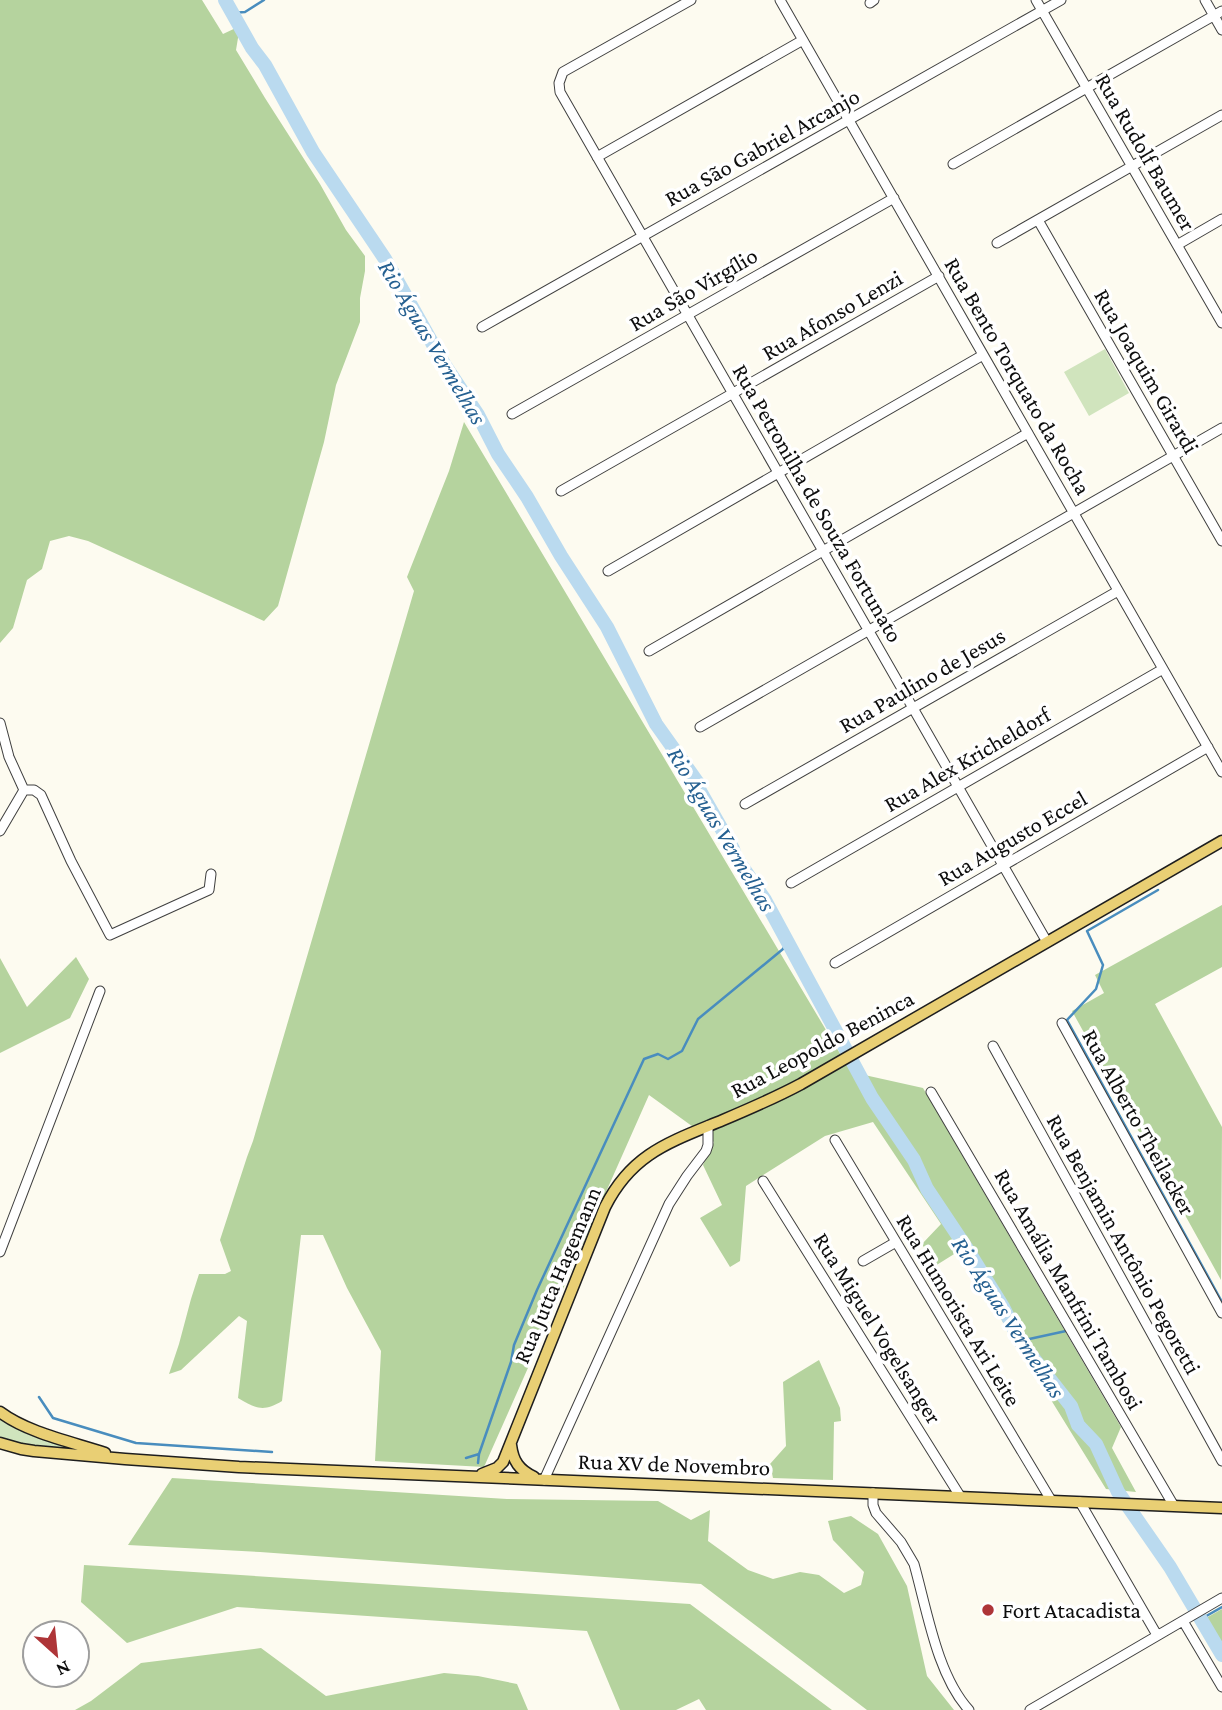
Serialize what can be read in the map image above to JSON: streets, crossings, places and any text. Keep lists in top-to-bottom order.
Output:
{
  "streets": {
    "main road": ["Rua Leopoldo Beninca", "Rua Jutta Hagemann", "Rua XV de Novembro"],
    "street": [
      "Rua São Gabriel Arcanjo",
      "Rua Rudolf Baumer",
      "Rua São Virgílio",
      "Rua Afonso Lenzi",
      "Rua Joaquim Girardi",
      "Rua Bento Torquato da Rocha",
      "Rua Petronilha de Souza Fortunato",
      "Rua Paulino de Jesus",
      "Rua Alex Kricheldorf",
      "Rua Augusto Eccel",
      "Rua Alberto Theilacker",
      "Rua Benjamin Antônio Pegoretti",
      "Rua Amália Manfrini Tambosi",
      "Rua Humorista Ari Leite",
      "Rua Miguel Vogelsanger"
    ]
  },
  "crossings": [
    ["Rua São Gabriel Arcanjo", "Rua Rudolf Baumer"],
    ["Rua São Gabriel Arcanjo", "Rua Bento Torquato da Rocha"],
    ["Rua São Gabriel Arcanjo", "Rua Petronilha de Souza Fortunato"],
    ["Rua São Virgílio", "Rua Bento Torquato da Rocha"],
    ["Rua São Virgílio", "Rua Petronilha de Souza Fortunato"],
    ["Rua Afonso Lenzi", "Rua Bento Torquato da Rocha"],
    ["Rua Afonso Lenzi", "Rua Petronilha de Souza Fortunato"],
    ["Rua Bento Torquato da Rocha", "Rua Paulino de Jesus"],
    ["Rua Bento Torquato da Rocha", "Rua Alex Kricheldorf"],
    ["Rua Bento Torquato da Rocha", "Rua Augusto Eccel"],
    ["Rua Petronilha de Souza Fortunato", "Rua Paulino de Jesus"],
    ["Rua Petronilha de Souza Fortunato", "Rua Alex Kricheldorf"],
    ["Rua Petronilha de Souza Fortunato", "Rua Augusto Eccel"],
    ["Rua Petronilha de Souza Fortunato", "Rua Leopoldo Beninca"],
    ["Rua Leopoldo Beninca", "Rua Jutta Hagemann"],
    ["Rua Jutta Hagemann", "Rua XV de Novembro"],
    ["Rua Amália Manfrini Tambosi", "Rua XV de Novembro"],
    ["Rua Humorista Ari Leite", "Rua XV de Novembro"],
    ["Rua Miguel Vogelsanger", "Rua XV de Novembro"]
  ],
  "water": ["Rio Águas Vermelhas"],
  "places": ["Fort Atacadista"],
  "north": "bottom right"
}
